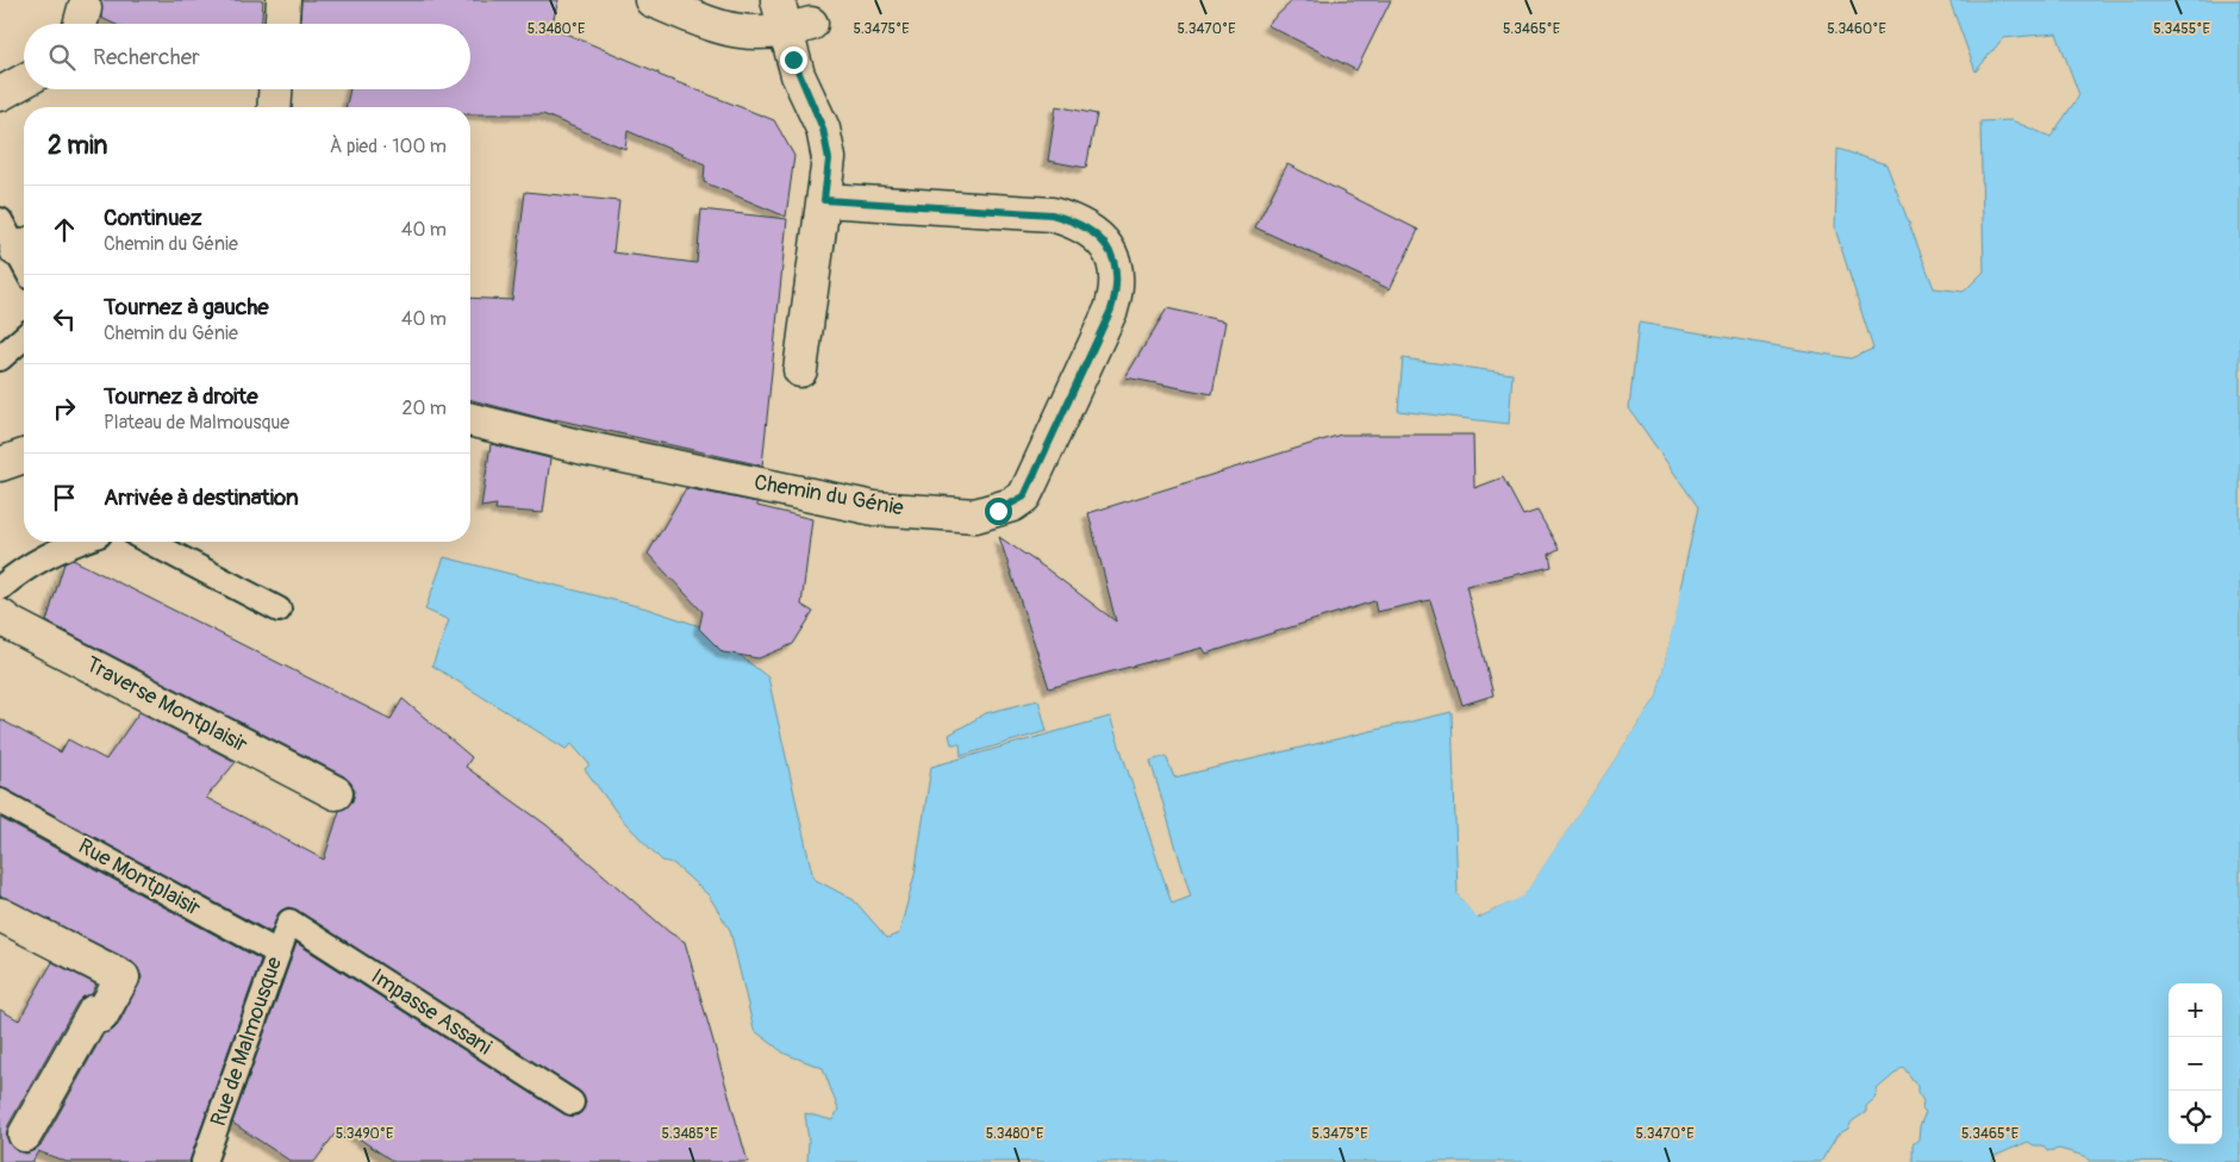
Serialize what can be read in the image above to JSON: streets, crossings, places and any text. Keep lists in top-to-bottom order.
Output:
{
  "streets": {
    "street": ["Chemin du Génie", "Traverse Montplaisir"],
    "lane": ["Rue Montplaisir", "Impasse Assani", "Rue de Malmousque"]
  },
  "crossings": [
    ["Rue Montplaisir", "Rue de Malmousque"],
    ["Impasse Assani", "Rue de Malmousque"]
  ],
  "page": {
    "search": "Rechercher",
    "heading": ["2 min", "À pied · 100 m"],
    "list": [
      ["Continuez", "Chemin du Génie", "40 m"],
      ["Tournez à gauche", "Chemin du Génie", "40 m"],
      ["Tournez à droite", "Plateau de Malmousque", "20 m"],
      "Arrivée à destination"
    ],
    "map_buttons": ["+", "−"]
  },
  "coordinates": [
    "5.3475°E",
    "5.3465°E",
    "5.3480°E",
    "5.3470°E",
    "5.3460°E",
    "5.3455°E",
    "5.3490°E",
    "5.3485°E"
  ]
}
